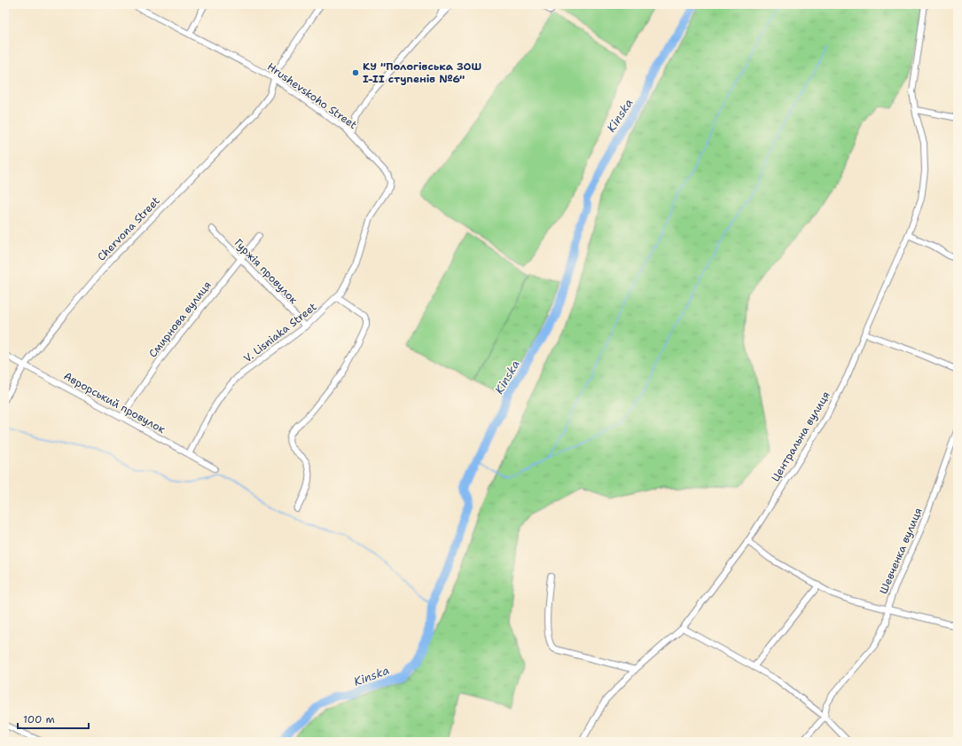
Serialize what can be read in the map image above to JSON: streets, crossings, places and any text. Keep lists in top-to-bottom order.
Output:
{
  "streets": {
    "street": [
      "Hrushevskoho Street",
      "Chervona Street",
      "Гуржія провулок",
      "Смирнова вулиця",
      "V. Lisniaka Street",
      "Аврорський провулок",
      "Центральна вулиця",
      "Шевченка вулиця"
    ]
  },
  "crossings": [
    ["Hrushevskoho Street", "Chervona Street"],
    ["Hrushevskoho Street", "V. Lisniaka Street"],
    ["Chervona Street", "Аврорський провулок"],
    ["Гуржія провулок", "Смирнова вулиця"],
    ["Гуржія провулок", "V. Lisniaka Street"],
    ["Смирнова вулиця", "Аврорський провулок"],
    ["V. Lisniaka Street", "Аврорський провулок"]
  ],
  "water": ["Kinska"],
  "places": ["КУ \"Пологівська ЗОШ І-ІІ ступенів №6\""],
  "scale_bar": "100 m"
}
